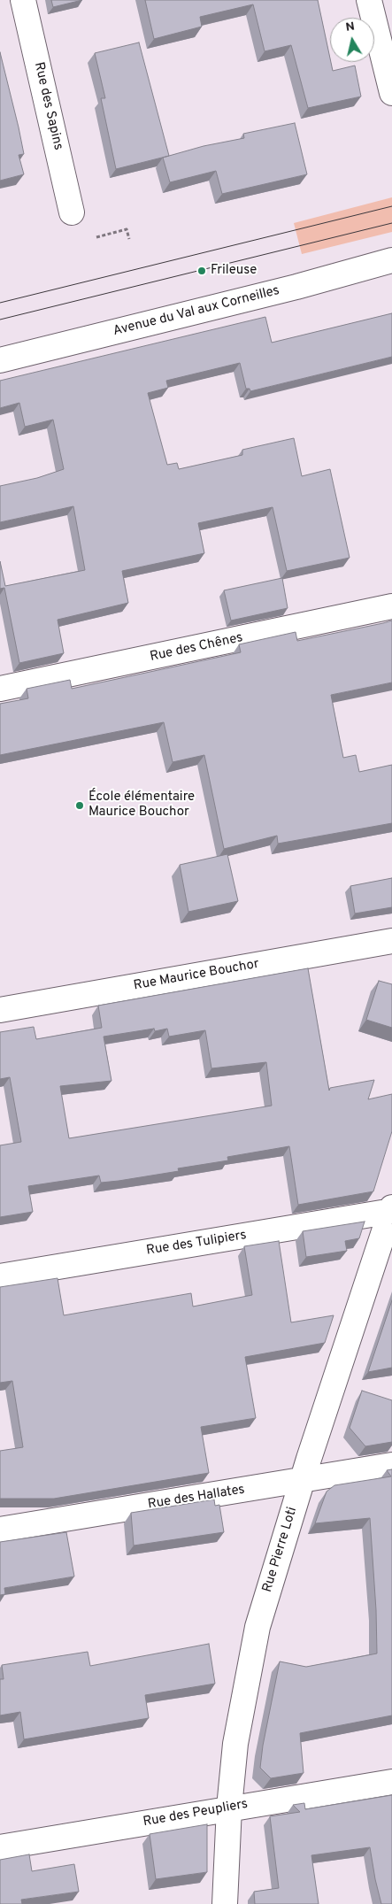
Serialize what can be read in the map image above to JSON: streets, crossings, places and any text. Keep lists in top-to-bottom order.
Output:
{
  "streets": {
    "street": [
      "Rue des Sapins",
      "Avenue du Val aux Corneilles",
      "Rue des Chênes",
      "Rue Maurice Bouchor",
      "Rue des Tulipiers",
      "Rue des Hallates",
      "Rue Pierre Loti",
      "Rue des Peupliers"
    ]
  },
  "crossings": [
    ["Rue des Tulipiers", "Rue Pierre Loti"],
    ["Rue des Hallates", "Rue Pierre Loti"],
    ["Rue Pierre Loti", "Rue des Peupliers"]
  ],
  "places": ["Frileuse", "École élémentaire Maurice Bouchor"],
  "north": "top"
}
